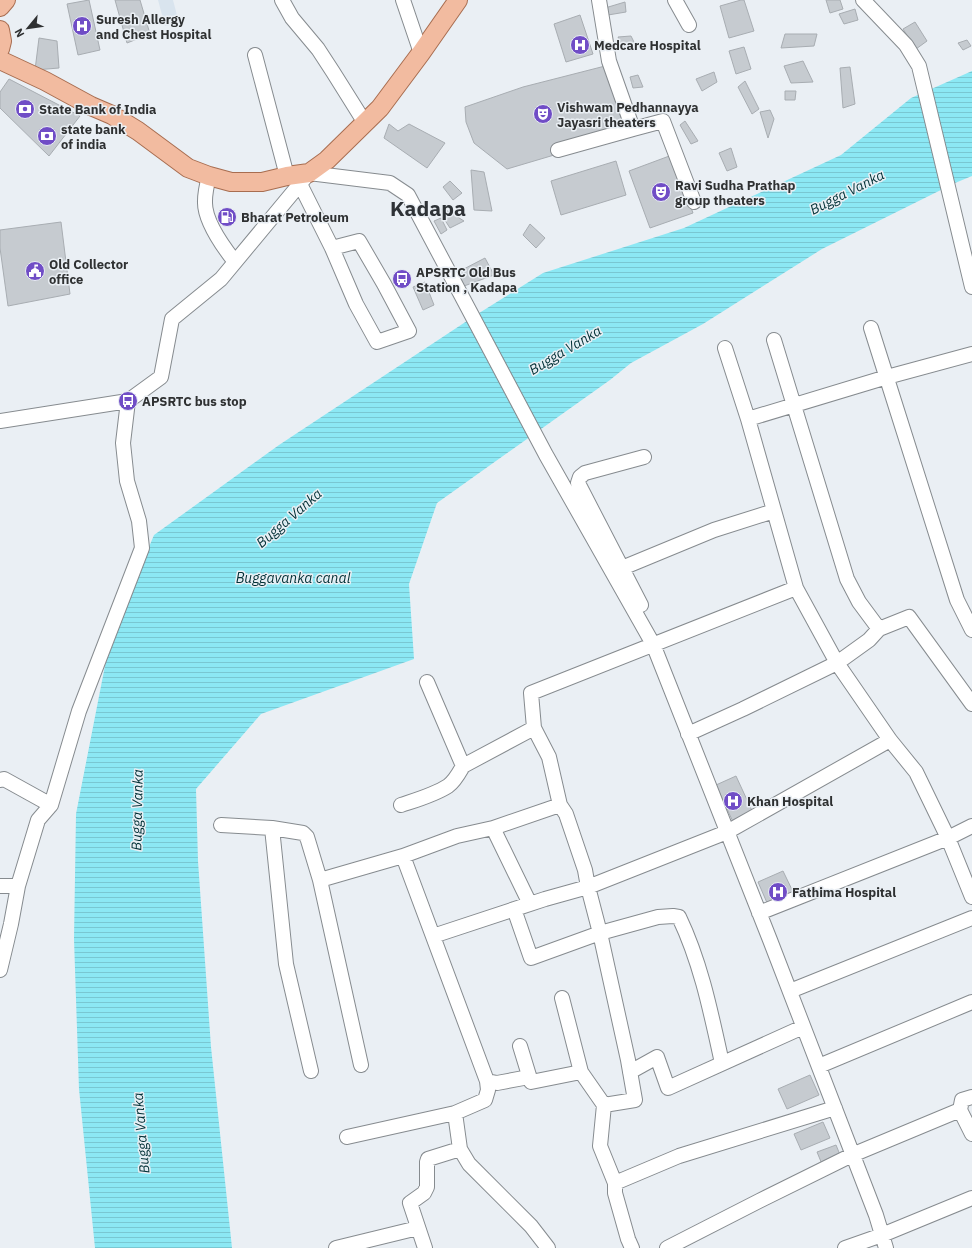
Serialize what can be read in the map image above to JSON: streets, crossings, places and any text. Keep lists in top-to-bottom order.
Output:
{
  "districts": ["Kadapa"],
  "water": ["Bugga Vanka", "Buggavanka canal"],
  "places": {
    "hospital": [
      "Suresh Allergy and Chest Hospital",
      "Medcare Hospital",
      "Khan Hospital",
      "Fathima Hospital"
    ],
    "bank": ["State Bank of India", "state bank of india"],
    "theatre": ["Vishwam Pedhannayya Jayasri theaters", "Ravi Sudha Prathap group theaters"],
    "fuel station": ["Bharat Petroleum"],
    "public building": ["Old Collector office"],
    "bus stop": ["APSRTC Old Bus Station , Kadapa", "APSRTC bus stop"]
  },
  "north": "bottom left"
}
